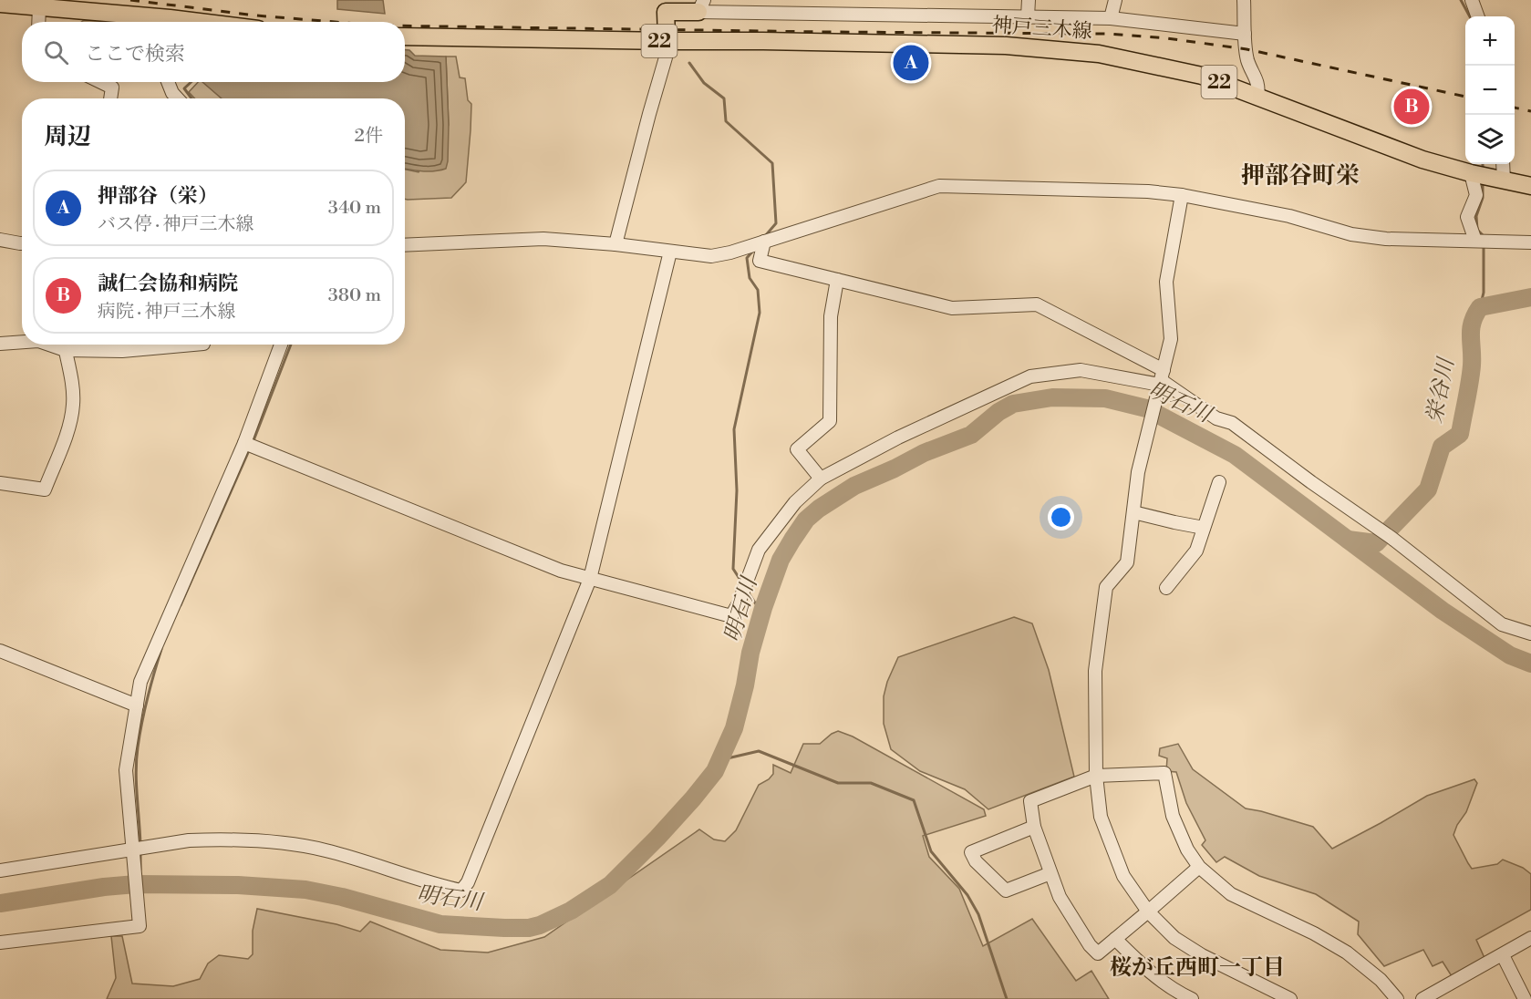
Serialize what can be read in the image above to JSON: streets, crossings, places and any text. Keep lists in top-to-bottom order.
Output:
{
  "streets": {
    "main road": ["神戸三木線", "22"]
  },
  "districts": ["押部谷町栄", "桜が丘西町一丁目"],
  "water": ["栄谷川", "明石川"],
  "page": {
    "map_buttons": ["+", "−"],
    "search": "ここで検索",
    "pins": ["A", "B"],
    "heading": ["周辺", "2件"],
    "list": [
      {
        "mark": "A",
        "name": "押部谷（栄）",
        "note": "バス停 · 神戸三木線",
        "value": "340 m"
      },
      {
        "mark": "B",
        "name": "誠仁会協和病院",
        "note": "病院 · 神戸三木線",
        "value": "380 m"
      }
    ]
  }
}
